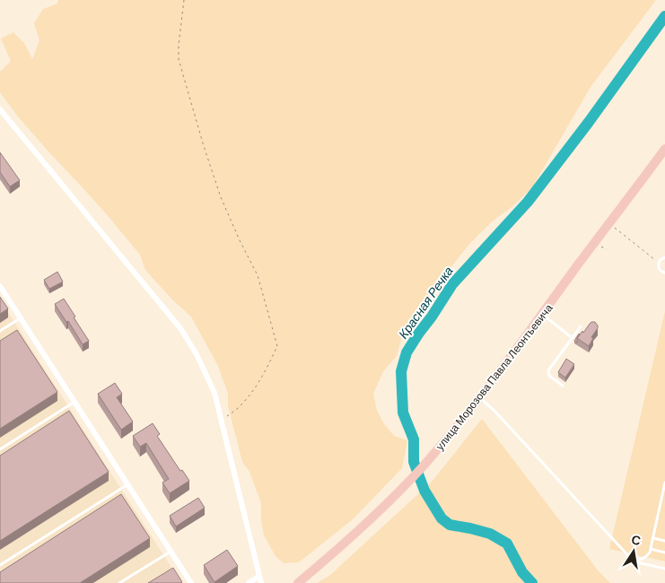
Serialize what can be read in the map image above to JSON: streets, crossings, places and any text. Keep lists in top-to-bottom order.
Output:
{
  "streets": {
    "main road": ["улица Морозова Павла Леонтьевича"]
  },
  "water": ["Красная Речка"],
  "north": "top"
}
